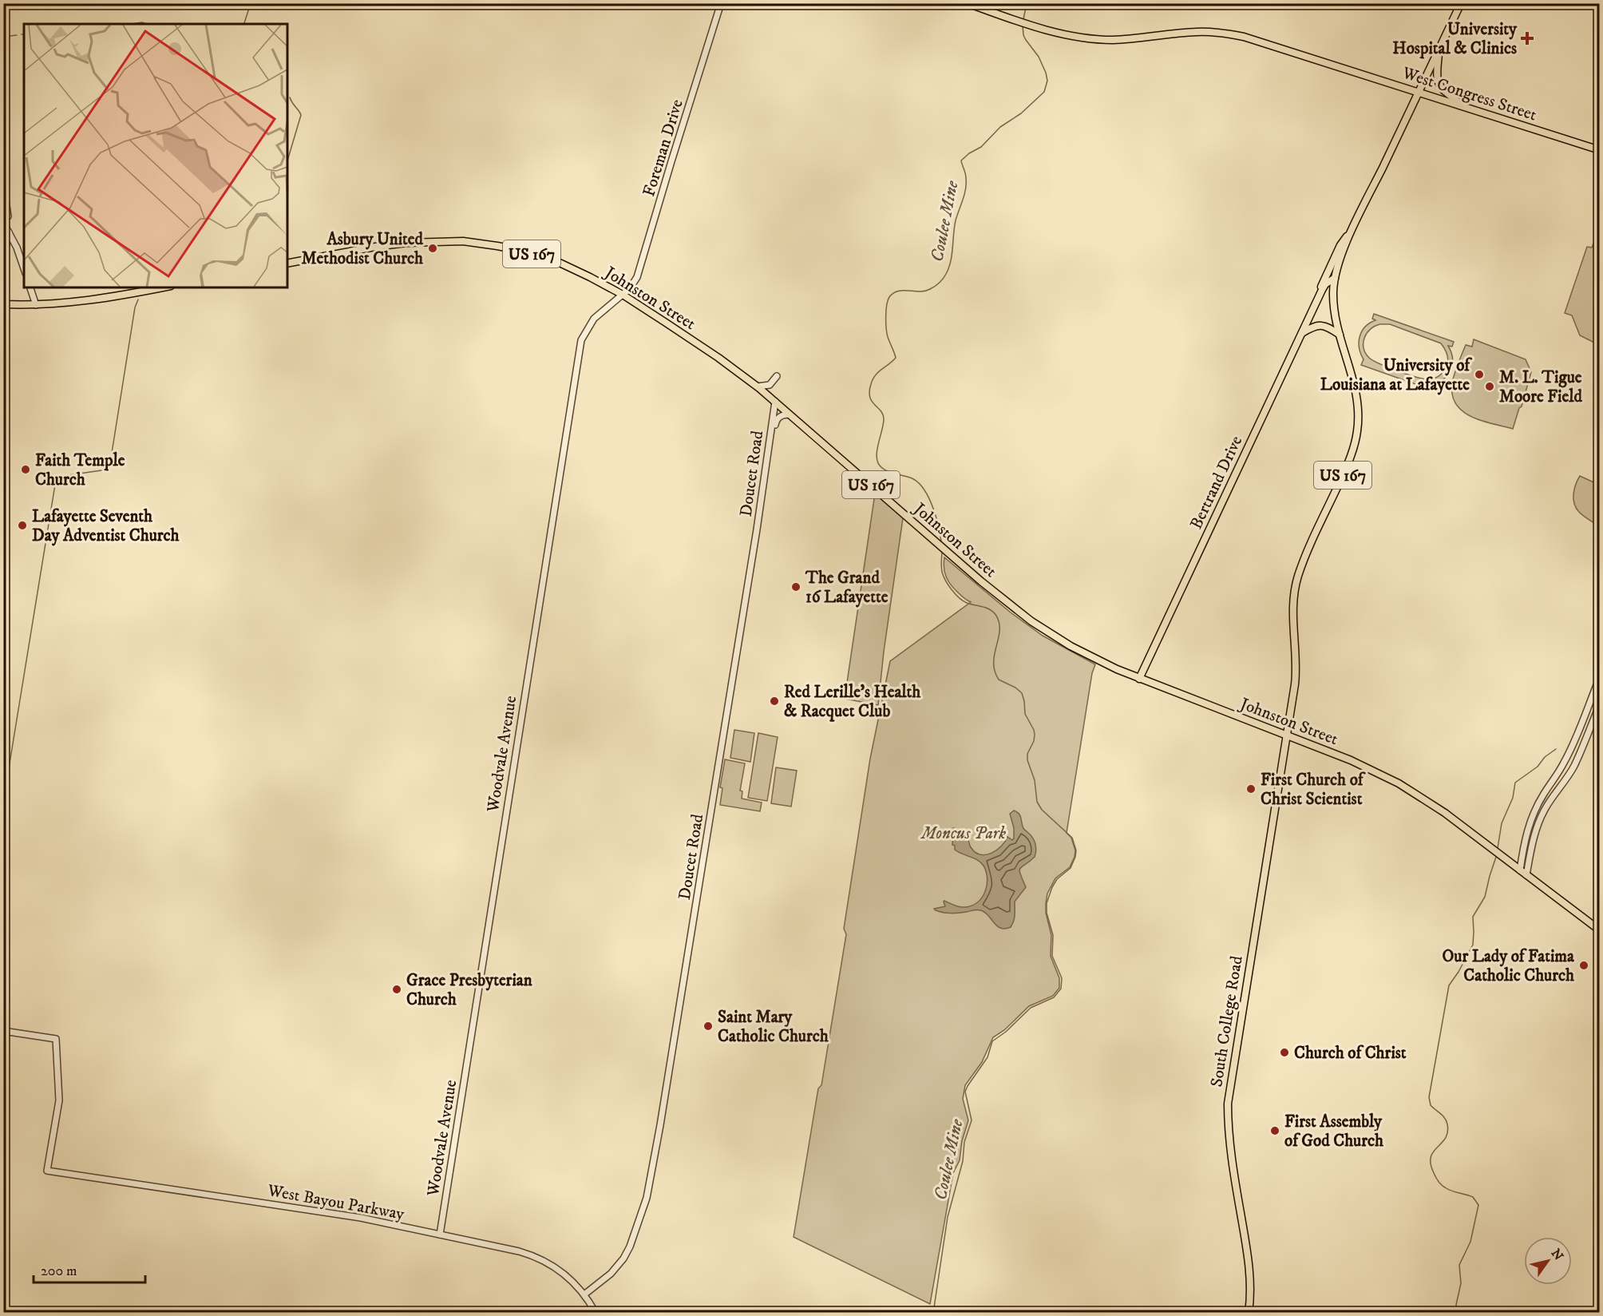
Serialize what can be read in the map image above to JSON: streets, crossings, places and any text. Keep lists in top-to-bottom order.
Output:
{
  "streets": {
    "main road": [
      "West Congress Street",
      "US 167",
      "Johnston Street",
      "Bertrand Drive",
      "South College Road"
    ],
    "street": [
      "Foreman Drive",
      "Doucet Road",
      "Woodvale Avenue",
      "West Bayou Parkway"
    ]
  },
  "crossings": [
    ["West Congress Street", "Bertrand Drive"],
    ["Foreman Drive", "Johnston Street"],
    ["Foreman Drive", "Woodvale Avenue"],
    ["US 167", "Johnston Street"],
    ["US 167", "Bertrand Drive"],
    ["US 167", "South College Road"],
    ["Johnston Street", "Doucet Road"],
    ["Johnston Street", "Bertrand Drive"],
    ["Johnston Street", "Woodvale Avenue"],
    ["Johnston Street", "South College Road"],
    ["Doucet Road", "West Bayou Parkway"],
    ["Woodvale Avenue", "West Bayou Parkway"]
  ],
  "water": ["Coulee Mine"],
  "parks": ["Moncus Park"],
  "places": {
    "health": ["University Hospital & Clinics"],
    "other": [
      "Asbury United Methodist Church",
      "University of Louisiana at Lafayette",
      "M. L. Tigue Moore Field",
      "Faith Temple Church",
      "Lafayette Seventh Day Adventist Church",
      "The Grand 16 Lafayette",
      "Red Lerille's Health & Racquet Club",
      "First Church of Christ Scientist",
      "Our Lady of Fatima Catholic Church",
      "Grace Presbyterian Church",
      "Saint Mary Catholic Church",
      "Church of Christ",
      "First Assembly of God Church"
    ]
  },
  "scale_bar": "200 m",
  "north": "top right"
}
